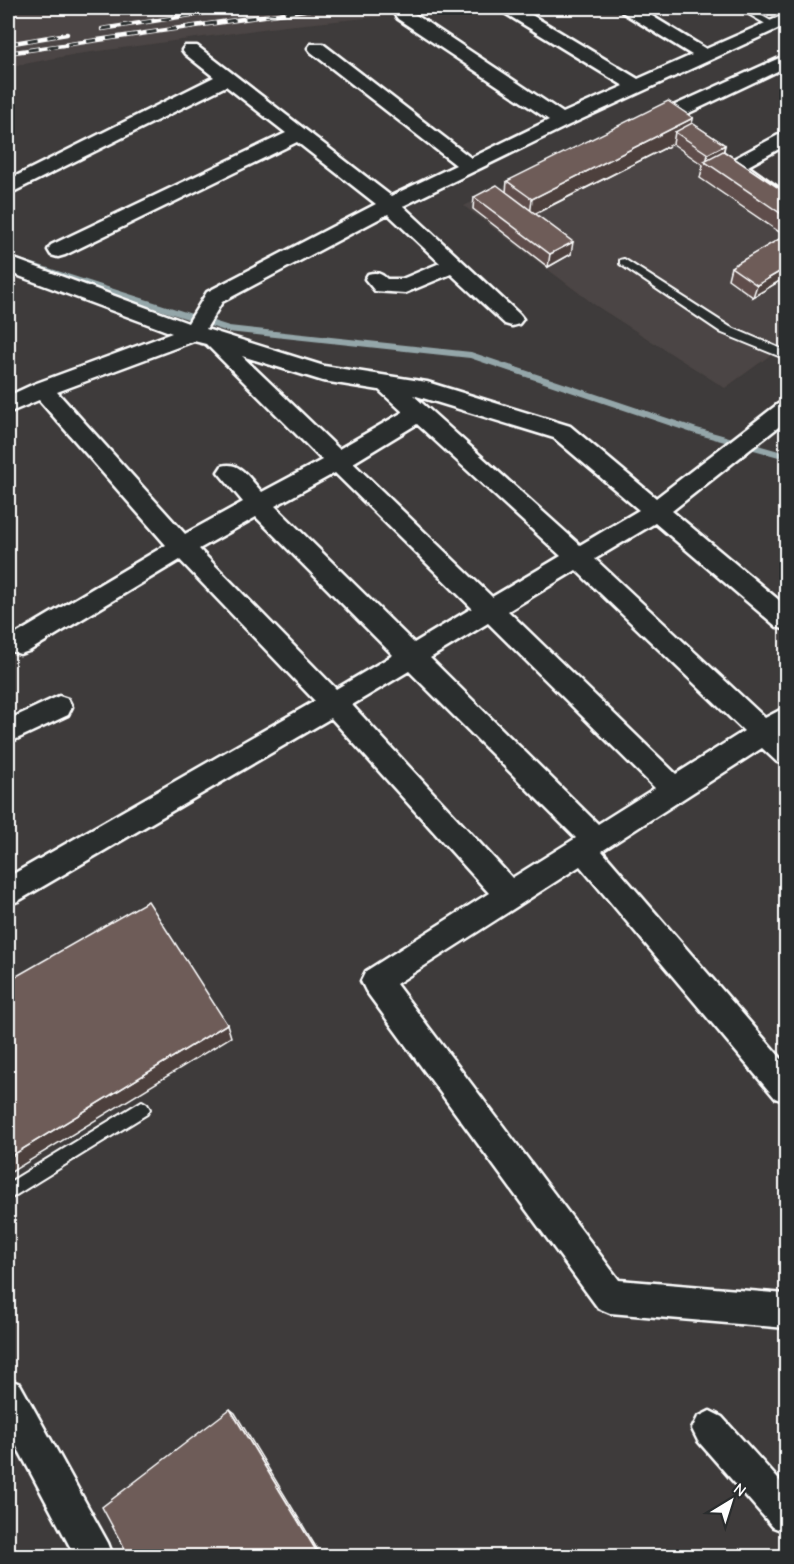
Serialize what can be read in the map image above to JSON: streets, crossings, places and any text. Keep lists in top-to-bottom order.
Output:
{
  "north": "top right"
}
